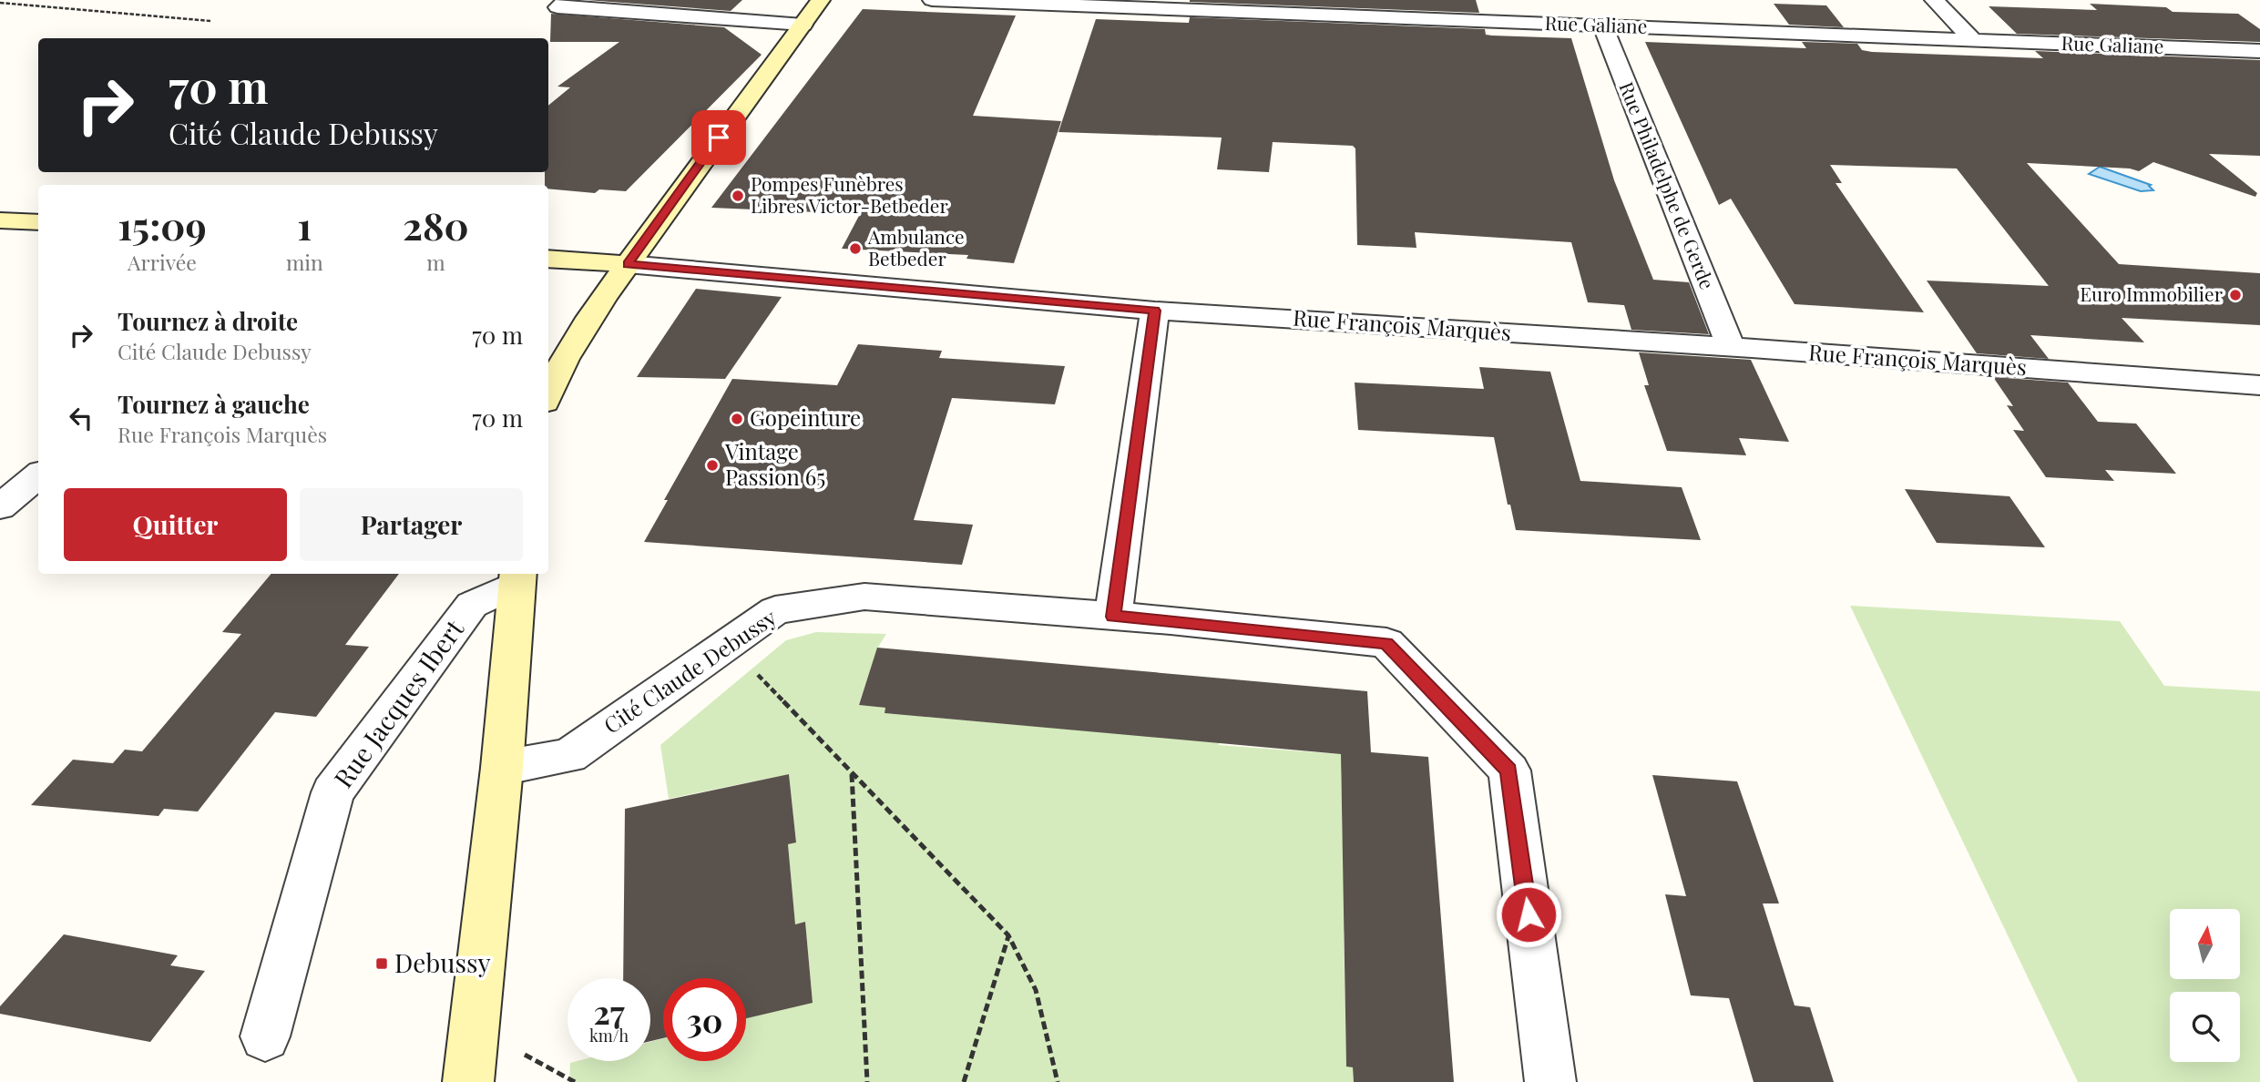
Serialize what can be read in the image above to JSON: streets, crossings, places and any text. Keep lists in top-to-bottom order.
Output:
{
  "streets": {
    "main road": ["Rue François Marquès"],
    "street": [
      "Rue Galiane",
      "Rue Philadelphe de Gerde",
      "Cité Claude Debussy",
      "Rue Jacques Ibert"
    ]
  },
  "crossings": [
    ["Rue Galiane", "Rue Philadelphe de Gerde"],
    ["Rue Philadelphe de Gerde", "Rue François Marquès"]
  ],
  "places": {
    "other": [
      "Pompes Funèbres Libres Victor-Betbeder",
      "Ambulance Betbeder",
      "Euro Immobilier",
      "Gopeinture",
      "Vintage Passion 65"
    ],
    "transit": ["Debussy"]
  },
  "north": "top",
  "page": {
    "turn": ["70 m", "Cité Claude Debussy"],
    "eta": [
      "15:09",
      "Arrivée",
      "1",
      "min",
      "280",
      "m"
    ],
    "list": [
      {
        "name": "Tournez à droite",
        "note": "Cité Claude Debussy",
        "value": "70 m"
      },
      {
        "name": "Tournez à gauche",
        "note": "Rue François Marquès",
        "value": "70 m"
      }
    ],
    "buttons": ["Quitter", "Partager"],
    "speed": "27 km/h",
    "limit": "30"
  }
}
